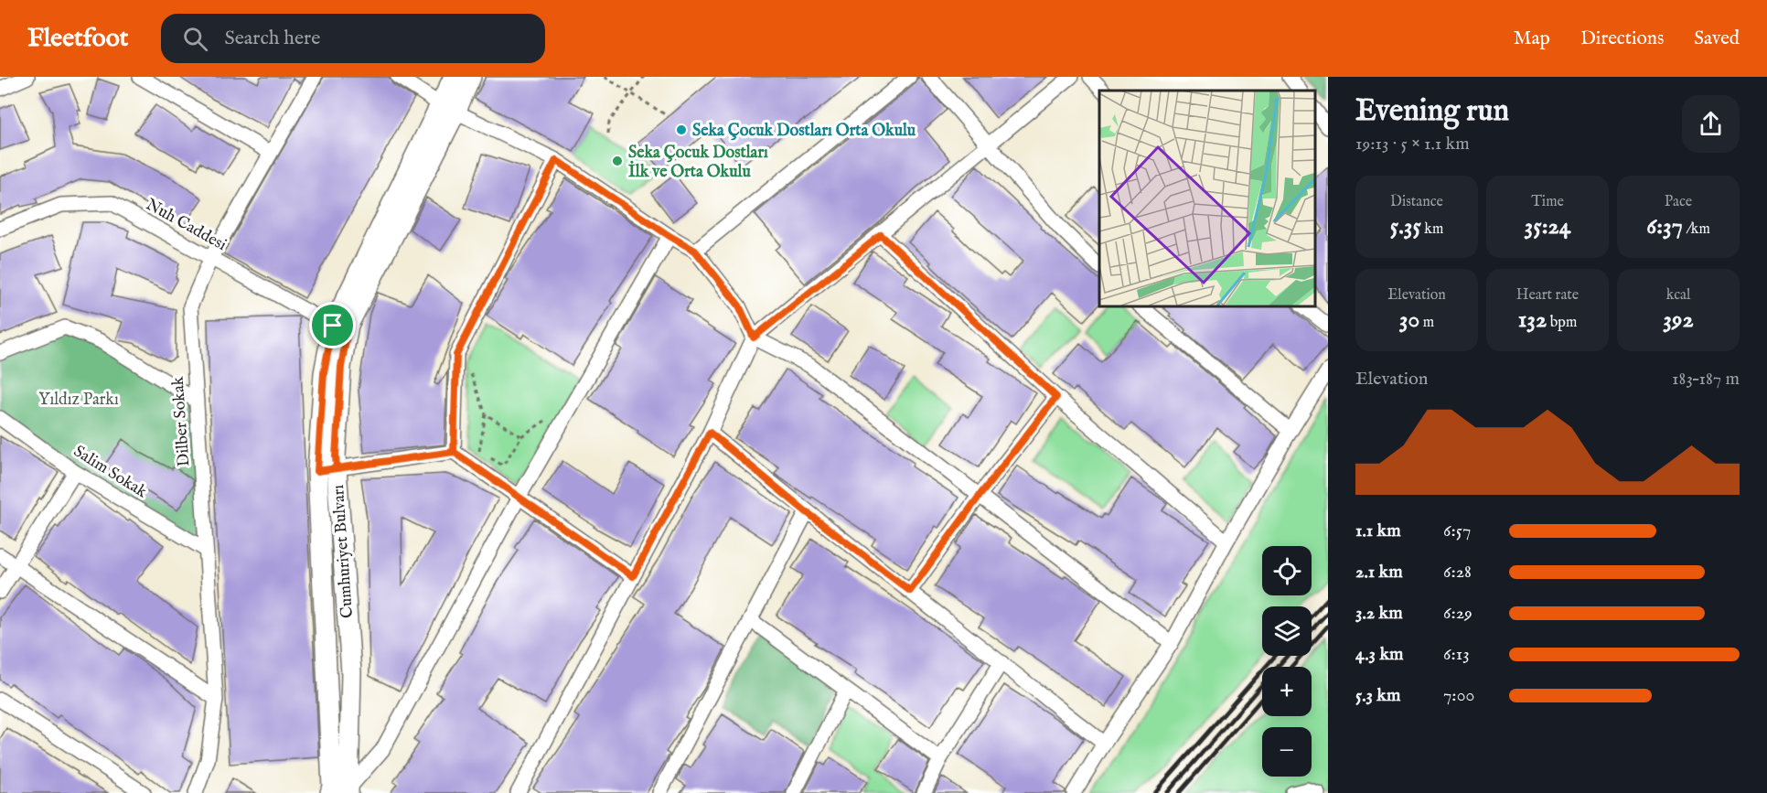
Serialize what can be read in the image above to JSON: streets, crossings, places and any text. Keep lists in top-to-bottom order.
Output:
{
  "streets": {
    "main road": ["Cumhuriyet Bulvarı"],
    "street": ["Nuh Caddesi", "Dilber Sokak", "Salim Sokak"]
  },
  "crossings": [
    ["Nuh Caddesi", "Dilber Sokak"],
    ["Nuh Caddesi", "Cumhuriyet Bulvarı"],
    ["Dilber Sokak", "Salim Sokak"]
  ],
  "parks": ["Yıldız Parkı"],
  "places": ["Seka Çocuk Dostları Orta Okulu", "Seka Çocuk Dostları İlk ve Orta Okulu"],
  "page": {
    "header": "Fleetfoot",
    "search": "Search here",
    "nav": ["Map", "Directions", "Saved"],
    "heading": ["Evening run", "19:13 · 5 × 1.1 km"],
    "stats": [
      ["Distance", "5.35 km"],
      ["Time", "35:24"],
      ["Pace", "6:37 /km"],
      ["Elevation", "30 m"],
      ["Heart rate", "132 bpm"],
      ["kcal", "392"]
    ],
    "chart": ["Elevation", "183–187 m"],
    "list": [
      {
        "name": "1.1 km",
        "note": "6:57"
      },
      {
        "name": "2.1 km",
        "note": "6:28"
      },
      {
        "name": "3.2 km",
        "note": "6:29"
      },
      {
        "name": "4.3 km",
        "note": "6:13"
      },
      {
        "name": "5.3 km",
        "note": "7:00"
      }
    ],
    "map_buttons": ["+", "−"]
  }
}
